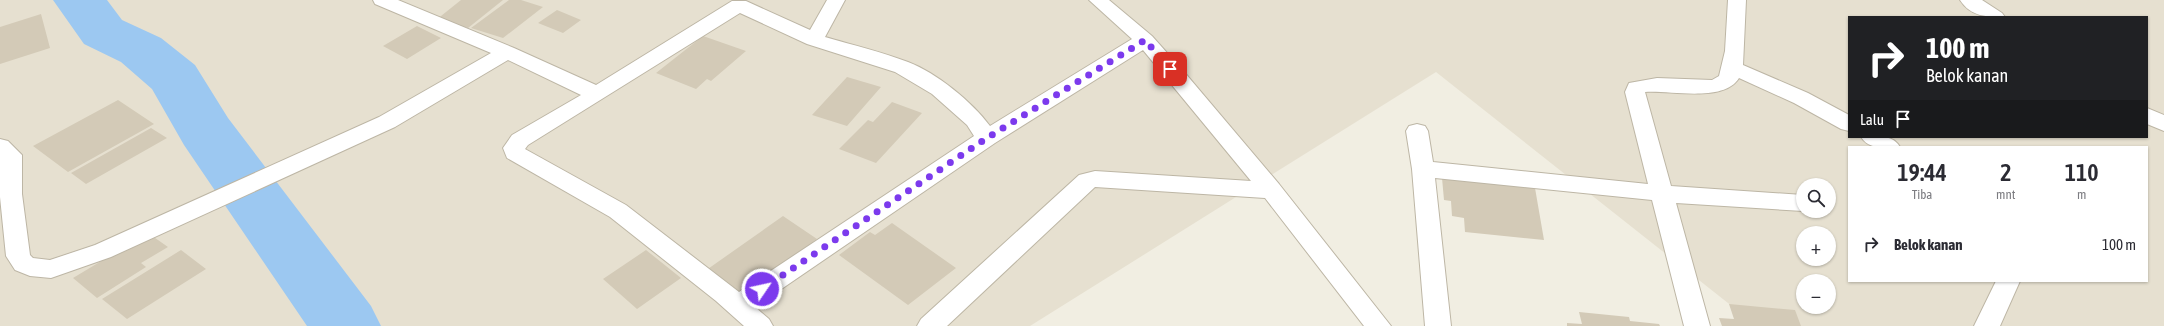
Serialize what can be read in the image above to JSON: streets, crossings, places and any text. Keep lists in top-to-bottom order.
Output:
{
  "page": {
    "turn": ["100 m", "Belok kanan"],
    "then": "Lalu",
    "eta": [
      "19:44",
      "Tiba",
      "2",
      "mnt",
      "110",
      "m"
    ],
    "map_buttons": ["+", "−"],
    "list": [
      {
        "name": "Belok kanan",
        "value": "100 m"
      }
    ]
  }
}
